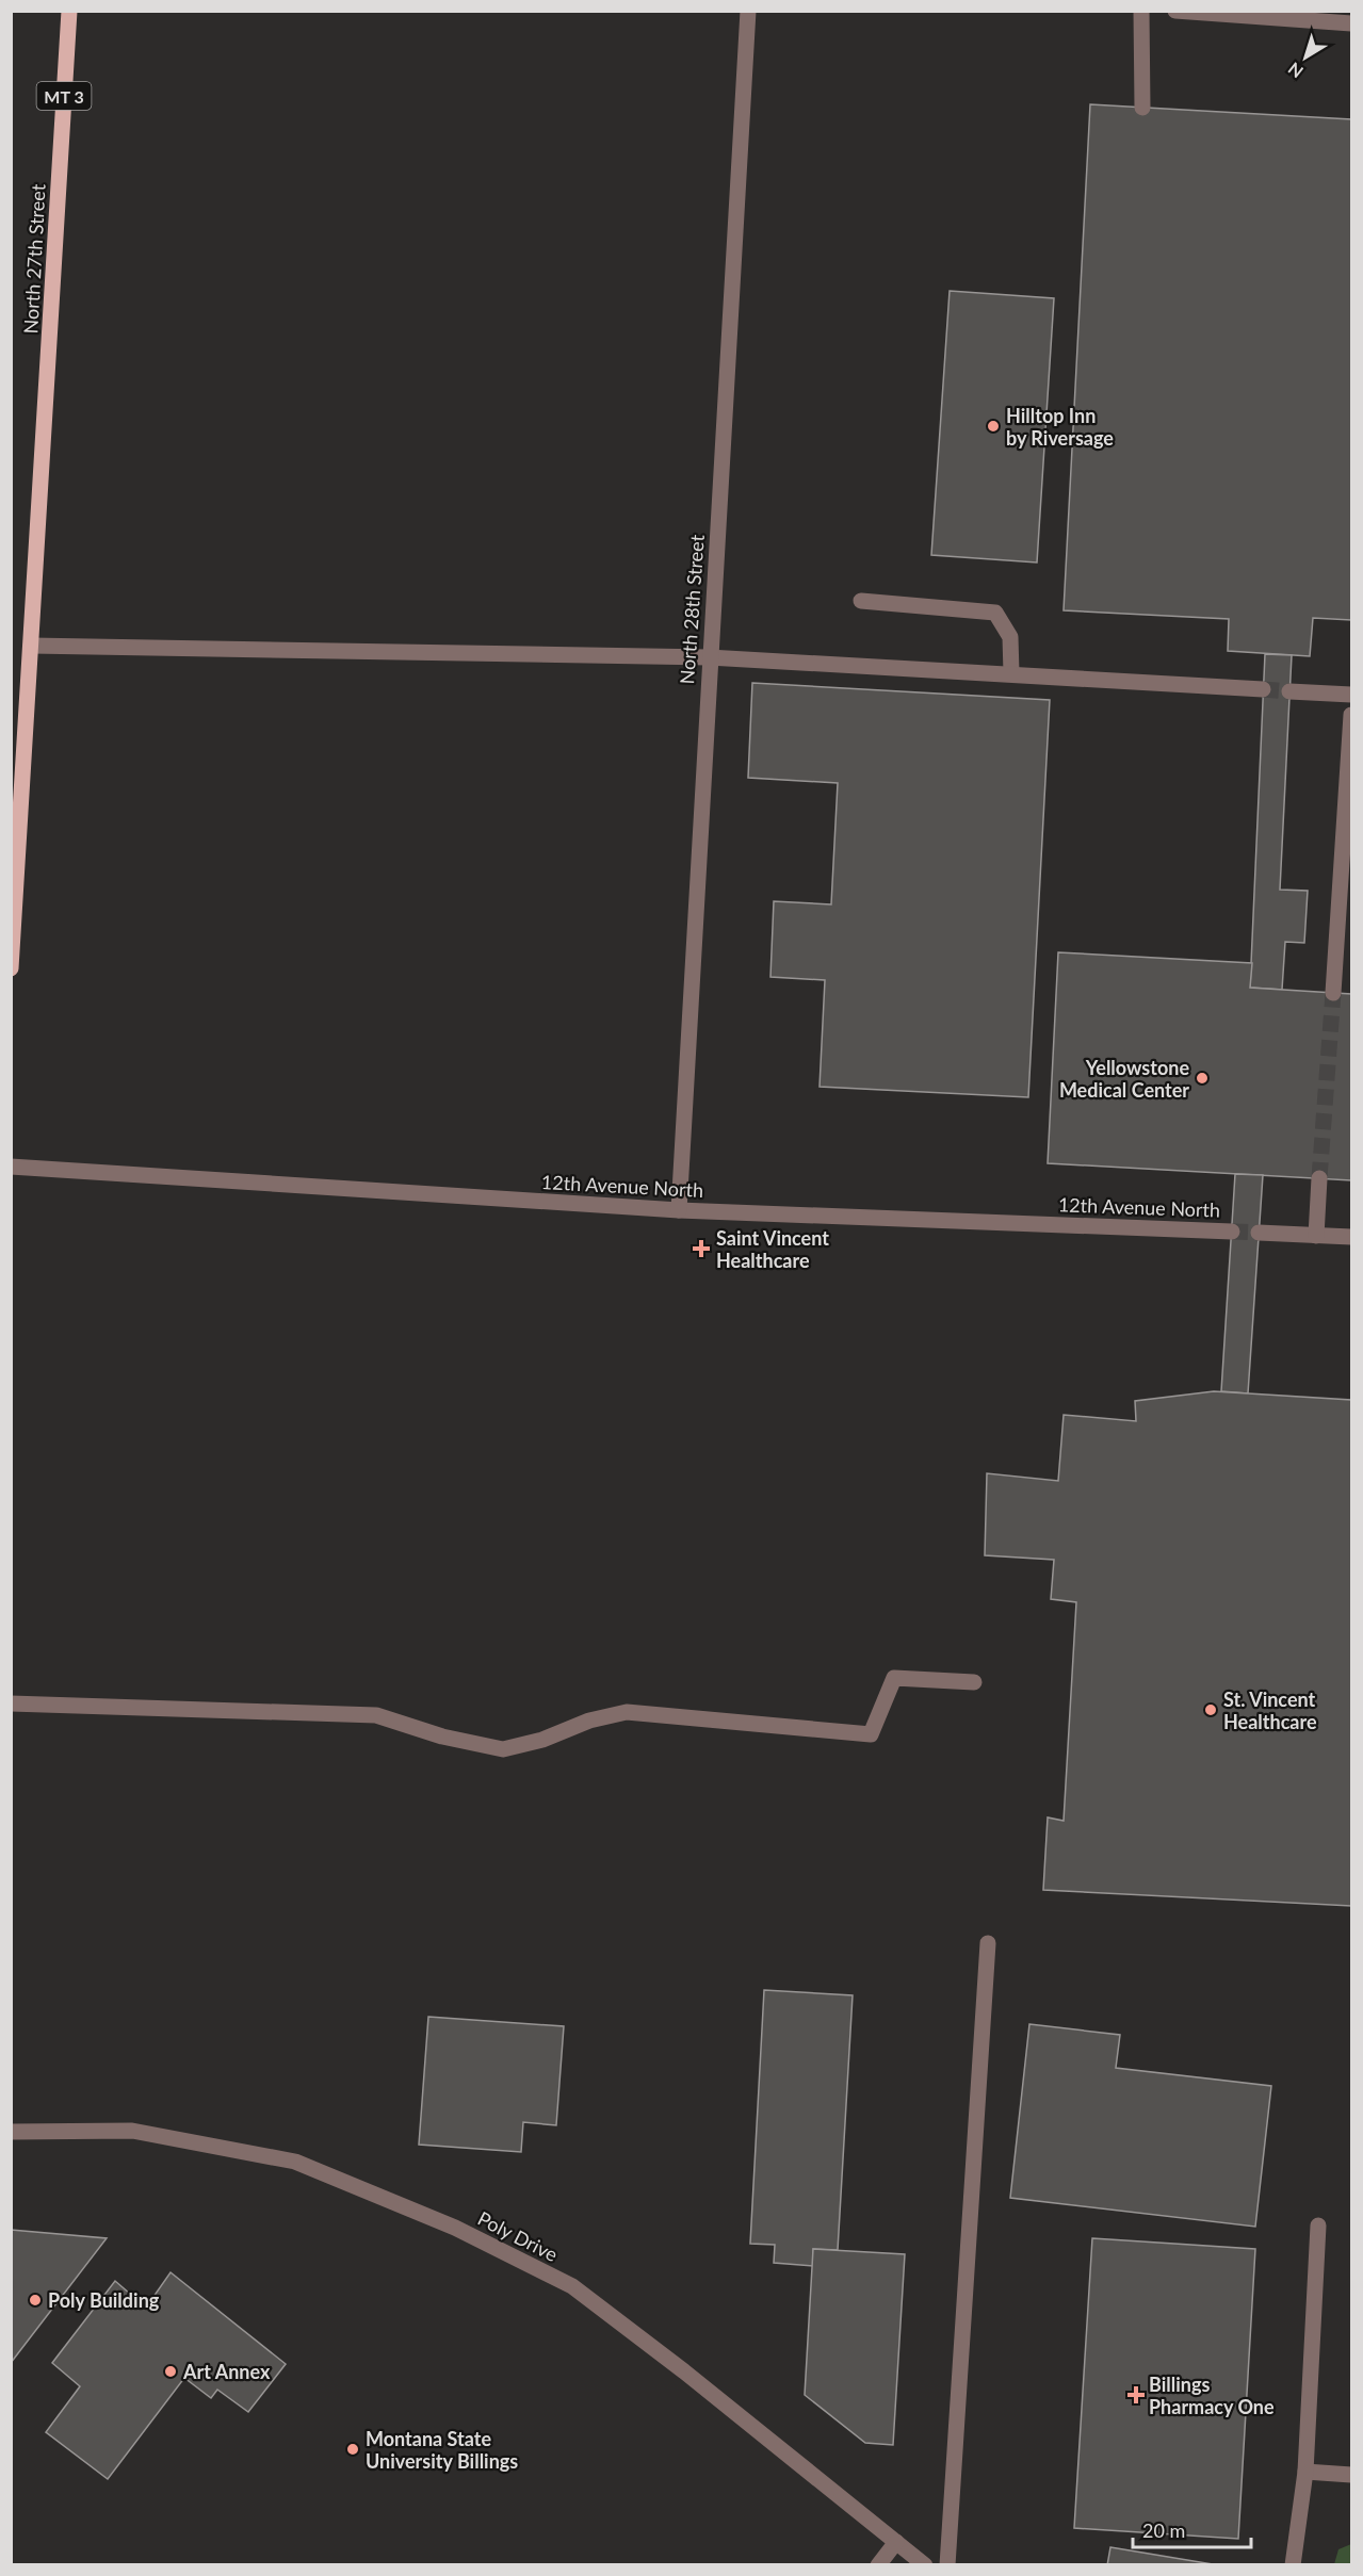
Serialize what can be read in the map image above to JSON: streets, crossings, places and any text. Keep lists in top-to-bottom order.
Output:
{
  "streets": {
    "main road": ["MT 3", "North 27th Street"],
    "street": ["North 28th Street", "12th Avenue North", "Poly Drive"]
  },
  "crossings": [
    ["North 28th Street", "12th Avenue North"]
  ],
  "places": {
    "other": [
      "Hilltop Inn by Riversage",
      "Yellowstone Medical Center",
      "St. Vincent Healthcare",
      "Poly Building",
      "Art Annex",
      "Montana State University Billings"
    ],
    "health": ["Saint Vincent Healthcare", "Billings Pharmacy One"]
  },
  "scale_bar": "20 m",
  "north": "bottom left"
}
